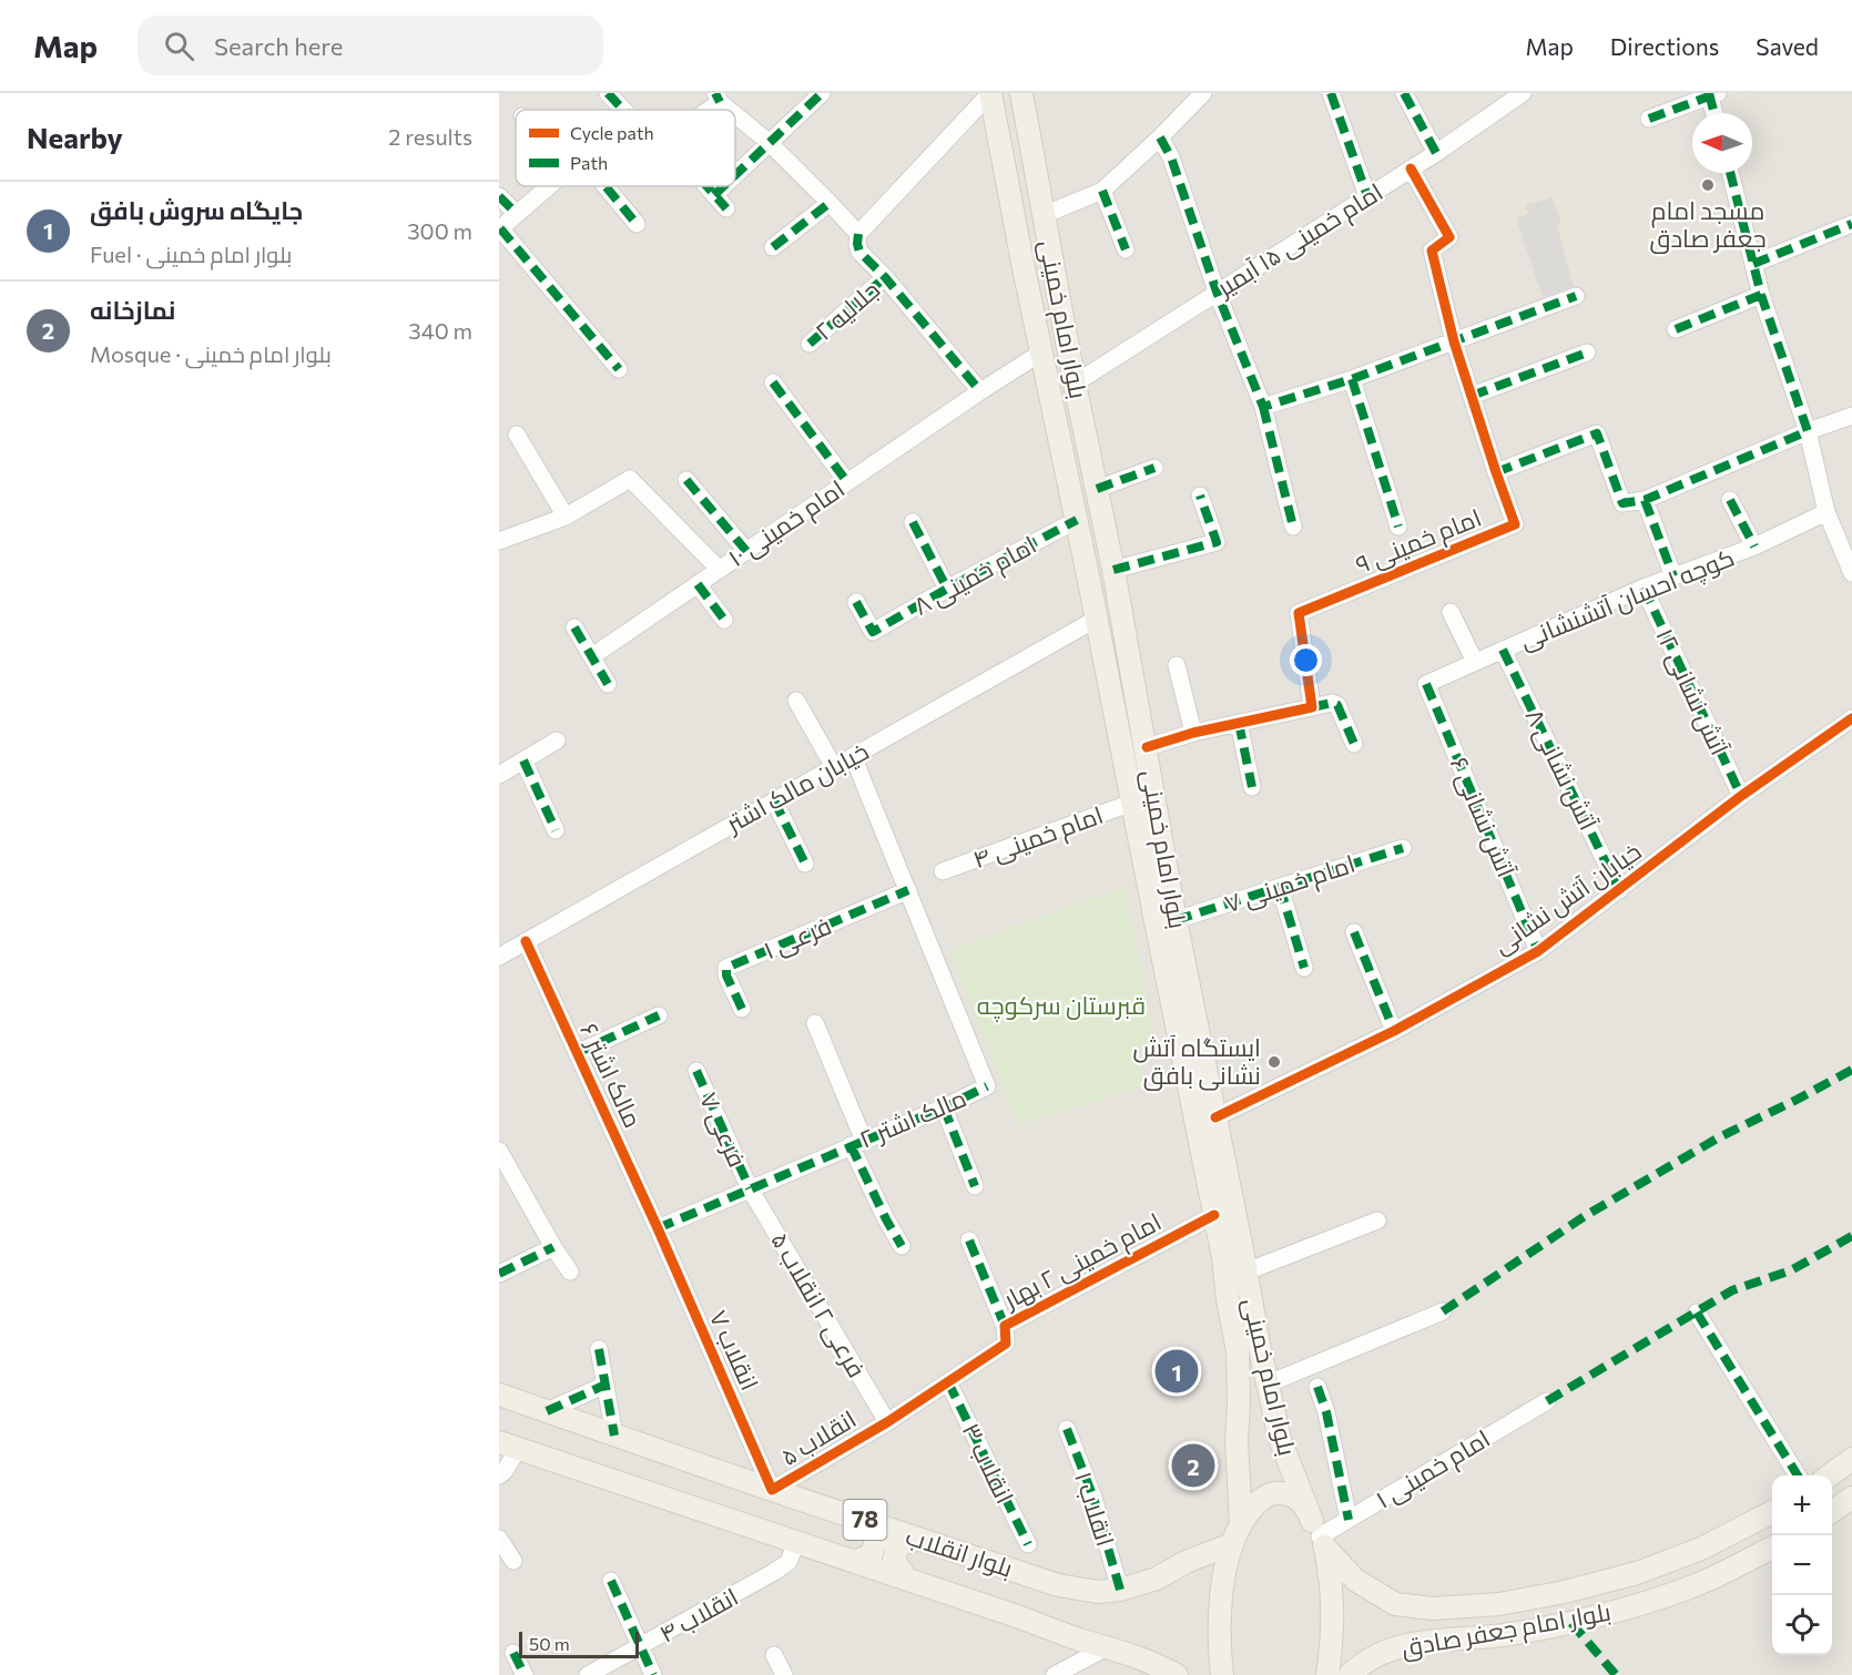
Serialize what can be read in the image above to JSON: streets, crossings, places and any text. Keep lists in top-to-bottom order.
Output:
{
  "streets": {
    "main road": [
      "بلوار امام خمینی",
      "78",
      "بلوار انقلاب",
      "بلوار امام جعفر صادق"
    ],
    "street": [
      "امام خمینی ۱۵ آبمیر",
      "جلالیه ۲",
      "امام خمینی ۱۰",
      "امام خمینی ۹",
      "امام خمینی ۸",
      "کوچه احسان آتشنشانی",
      "آتش نشانی ۱۲",
      "آتش نشانی ۸",
      "خیابان مالک اشتر",
      "آتش نشانی ۶",
      "امام خمینی ۴",
      "امام خمینی ۷",
      "خیابان آتش نشانی",
      "فرعی ۱",
      "مالک اشتر ۶",
      "مالک اشتر ۲",
      "فرعی ۷",
      "امام خمینی ۲ بهار",
      "فرعی ۲ انقلاب ۵",
      "انقلاب ۷",
      "انقلاب ۵",
      "انقلاب ۳",
      "امام خمینی ۱",
      "انقلاب ۱",
      "انقلاب ۴"
    ]
  },
  "crossings": [
    ["امام خمینی ۱۵ آبمیر", "بلوار امام خمینی"],
    ["امام خمینی ۱۵ آبمیر", "امام خمینی ۹"],
    ["بلوار امام خمینی", "امام خمینی ۱۰"],
    ["بلوار امام خمینی", "امام خمینی ۸"],
    ["بلوار امام خمینی", "خیابان مالک اشتر"],
    ["بلوار امام خمینی", "امام خمینی ۴"],
    ["بلوار امام خمینی", "امام خمینی ۷"],
    ["بلوار امام خمینی", "خیابان آتش نشانی"],
    ["بلوار امام خمینی", "امام خمینی ۲ بهار"],
    ["بلوار امام خمینی", "امام خمینی ۱"],
    ["بلوار امام خمینی", "بلوار امام جعفر صادق"],
    ["کوچه احسان آتشنشانی", "آتش نشانی ۱۲"],
    ["کوچه احسان آتشنشانی", "آتش نشانی ۸"],
    ["کوچه احسان آتشنشانی", "آتش نشانی ۶"],
    ["آتش نشانی ۱۲", "خیابان آتش نشانی"],
    ["آتش نشانی ۸", "خیابان آتش نشانی"],
    ["خیابان مالک اشتر", "مالک اشتر ۶"],
    ["خیابان مالک اشتر", "مالک اشتر ۲"],
    ["آتش نشانی ۶", "خیابان آتش نشانی"],
    ["فرعی ۱", "مالک اشتر ۲"],
    ["مالک اشتر ۶", "مالک اشتر ۲"],
    ["مالک اشتر ۶", "انقلاب ۷"],
    ["مالک اشتر ۲", "فرعی ۷"],
    ["مالک اشتر ۲", "فرعی ۲ انقلاب ۵"],
    ["مالک اشتر ۲", "انقلاب ۷"],
    ["فرعی ۷", "فرعی ۲ انقلاب ۵"],
    ["امام خمینی ۲ بهار", "فرعی ۲ انقلاب ۵"],
    ["امام خمینی ۲ بهار", "انقلاب ۵"],
    ["امام خمینی ۲ بهار", "انقلاب ۳"],
    ["فرعی ۲ انقلاب ۵", "انقلاب ۵"],
    ["انقلاب ۷", "انقلاب ۵"],
    ["انقلاب ۷", "بلوار انقلاب"],
    ["انقلاب ۵", "بلوار انقلاب"],
    ["امام خمینی ۱", "بلوار امام جعفر صادق"],
    ["انقلاب ۱", "بلوار انقلاب"],
    ["بلوار انقلاب", "انقلاب ۴"]
  ],
  "parks": ["قبرستان سرکوچه"],
  "places": ["مسجد امام جعفر صادق", "ایستگاه آتش نشانی بافق"],
  "legend": ["Cycle path", "Path"],
  "scale_bar": "50 m",
  "north": "left",
  "page": {
    "header": "Map",
    "search": "Search here",
    "nav": ["Map", "Directions", "Saved"],
    "heading": ["Nearby", "2 results"],
    "list": [
      {
        "mark": "1",
        "name": "جایگاه سروش بافق",
        "note": "Fuel · بلوار امام خمینی",
        "value": "300 m"
      },
      {
        "mark": "2",
        "name": "نمازخانه",
        "note": "Mosque · بلوار امام خمینی",
        "value": "340 m"
      }
    ],
    "pins": ["1", "2"],
    "map_buttons": ["+", "−"],
    "scale": "50 m"
  }
}
